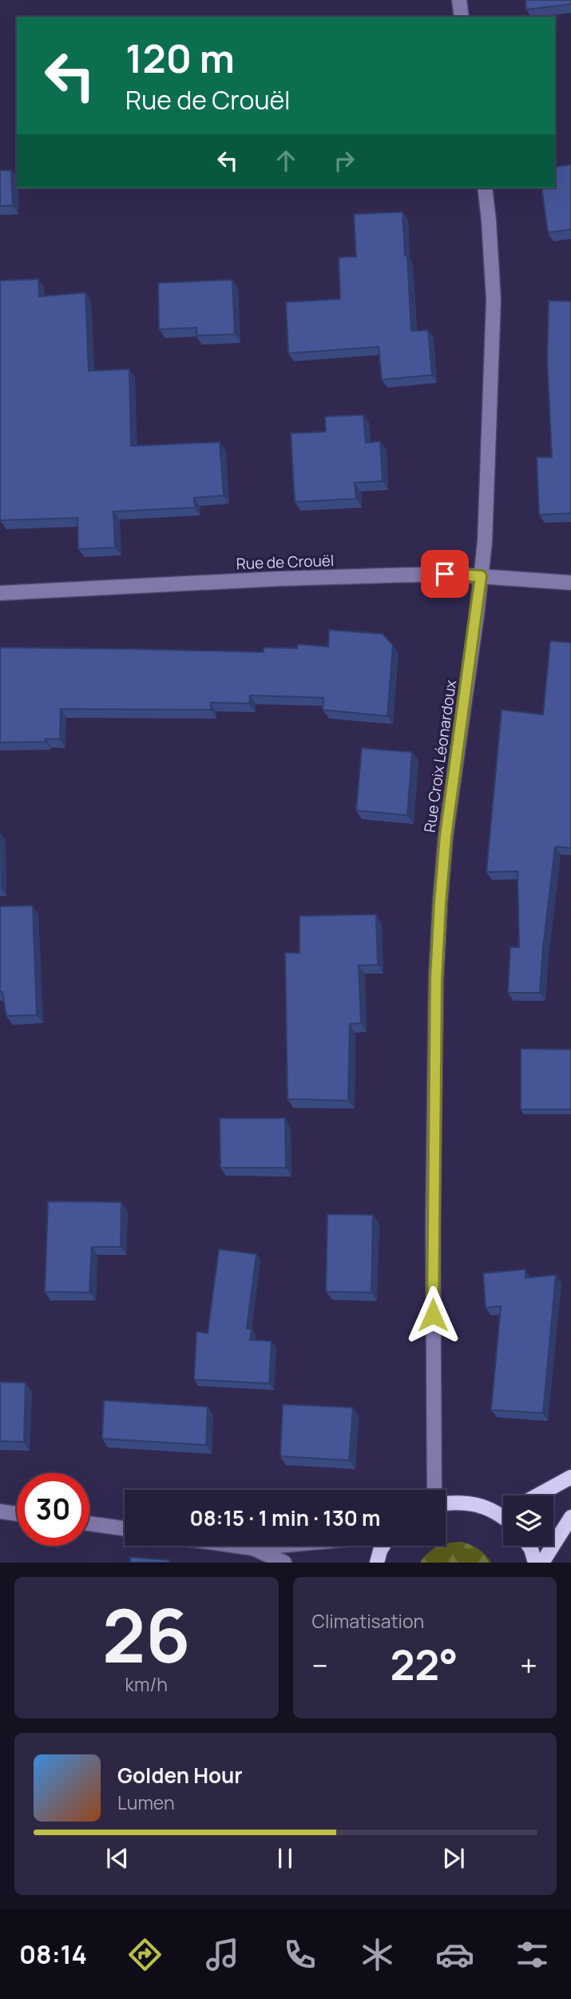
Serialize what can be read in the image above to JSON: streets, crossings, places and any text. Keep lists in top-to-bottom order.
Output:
{
  "streets": {
    "street": ["Rue de Crouël", "Rue Croix Léonardoux"]
  },
  "crossings": [
    ["Rue de Crouël", "Rue Croix Léonardoux"]
  ],
  "page": {
    "turn": ["120 m", "Rue de Crouël"],
    "limit": "30",
    "trip": "08:15 · 1 min · 130 m",
    "tile": [
      ["26", "km/h"],
      "Climatisation"
    ],
    "heat": ["−", "22°", "+"],
    "song": ["Golden Hour", "Lumen"],
    "tabs": "08:14"
  }
}
